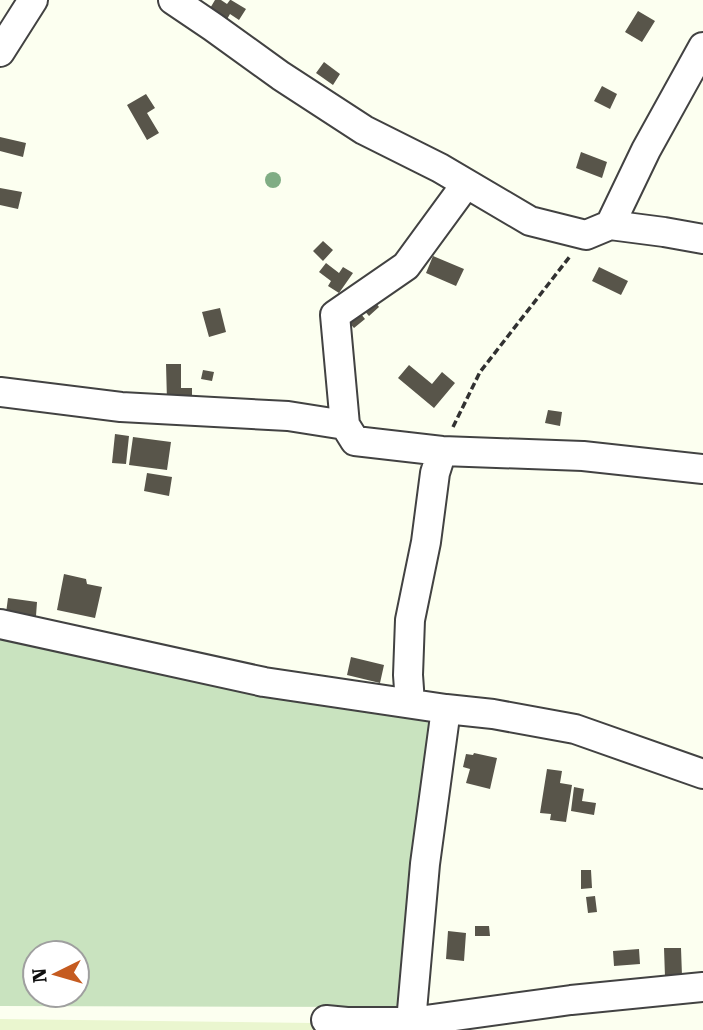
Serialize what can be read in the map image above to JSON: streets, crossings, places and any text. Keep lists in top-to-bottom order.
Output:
{
  "north": "left"
}
